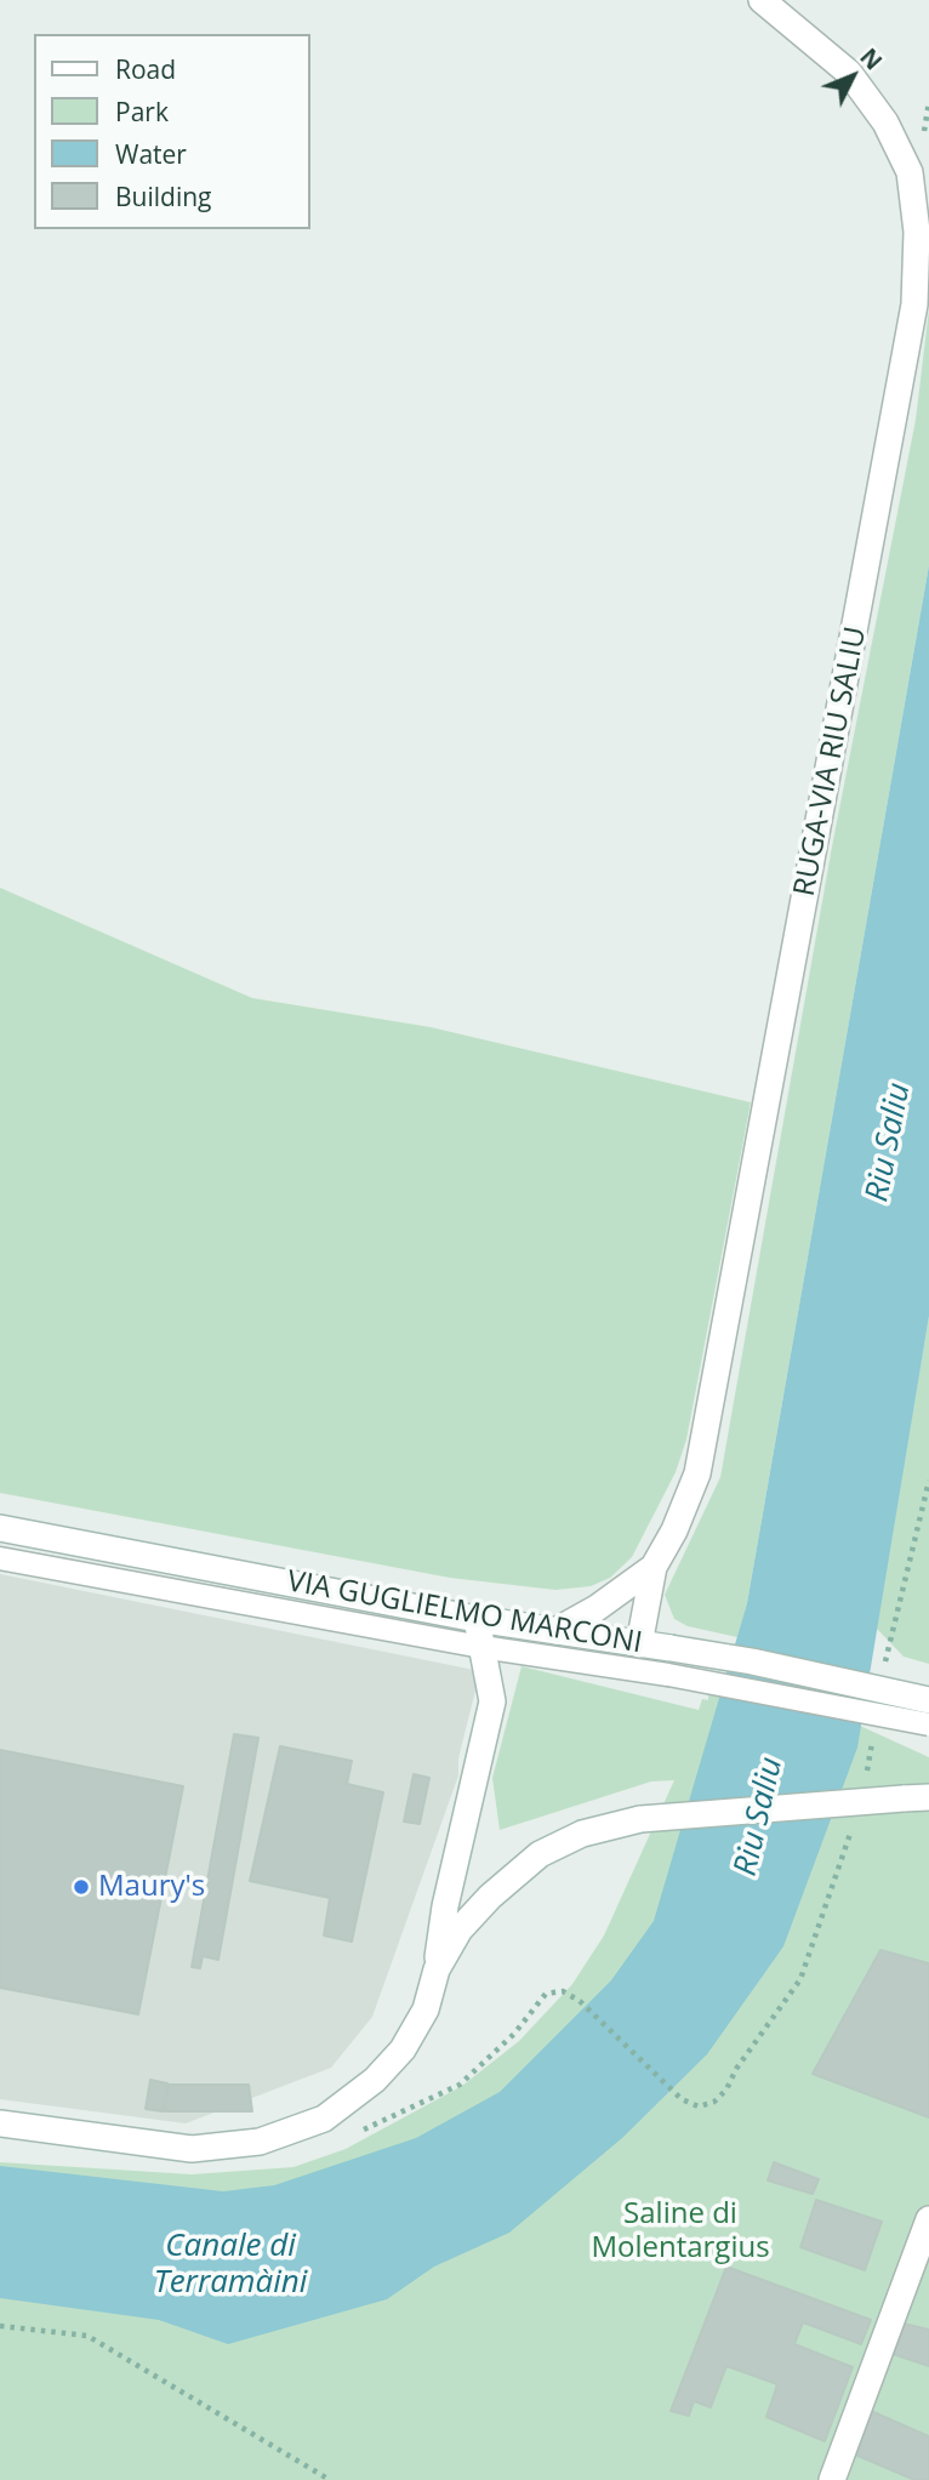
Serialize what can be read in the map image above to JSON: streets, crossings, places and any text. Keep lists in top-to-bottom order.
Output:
{
  "streets": {
    "main road": ["RUGA-VIA RIU SALIU", "VIA GUGLIELMO MARCONI"]
  },
  "crossings": [
    ["RUGA-VIA RIU SALIU", "VIA GUGLIELMO MARCONI"]
  ],
  "water": ["Riu Saliu", "Canale di Terramàini"],
  "parks": ["Saline di Molentargius"],
  "places": ["Maury's"],
  "legend": [
    "Road",
    "Park",
    "Water",
    "Building"
  ],
  "north": "top right"
}
